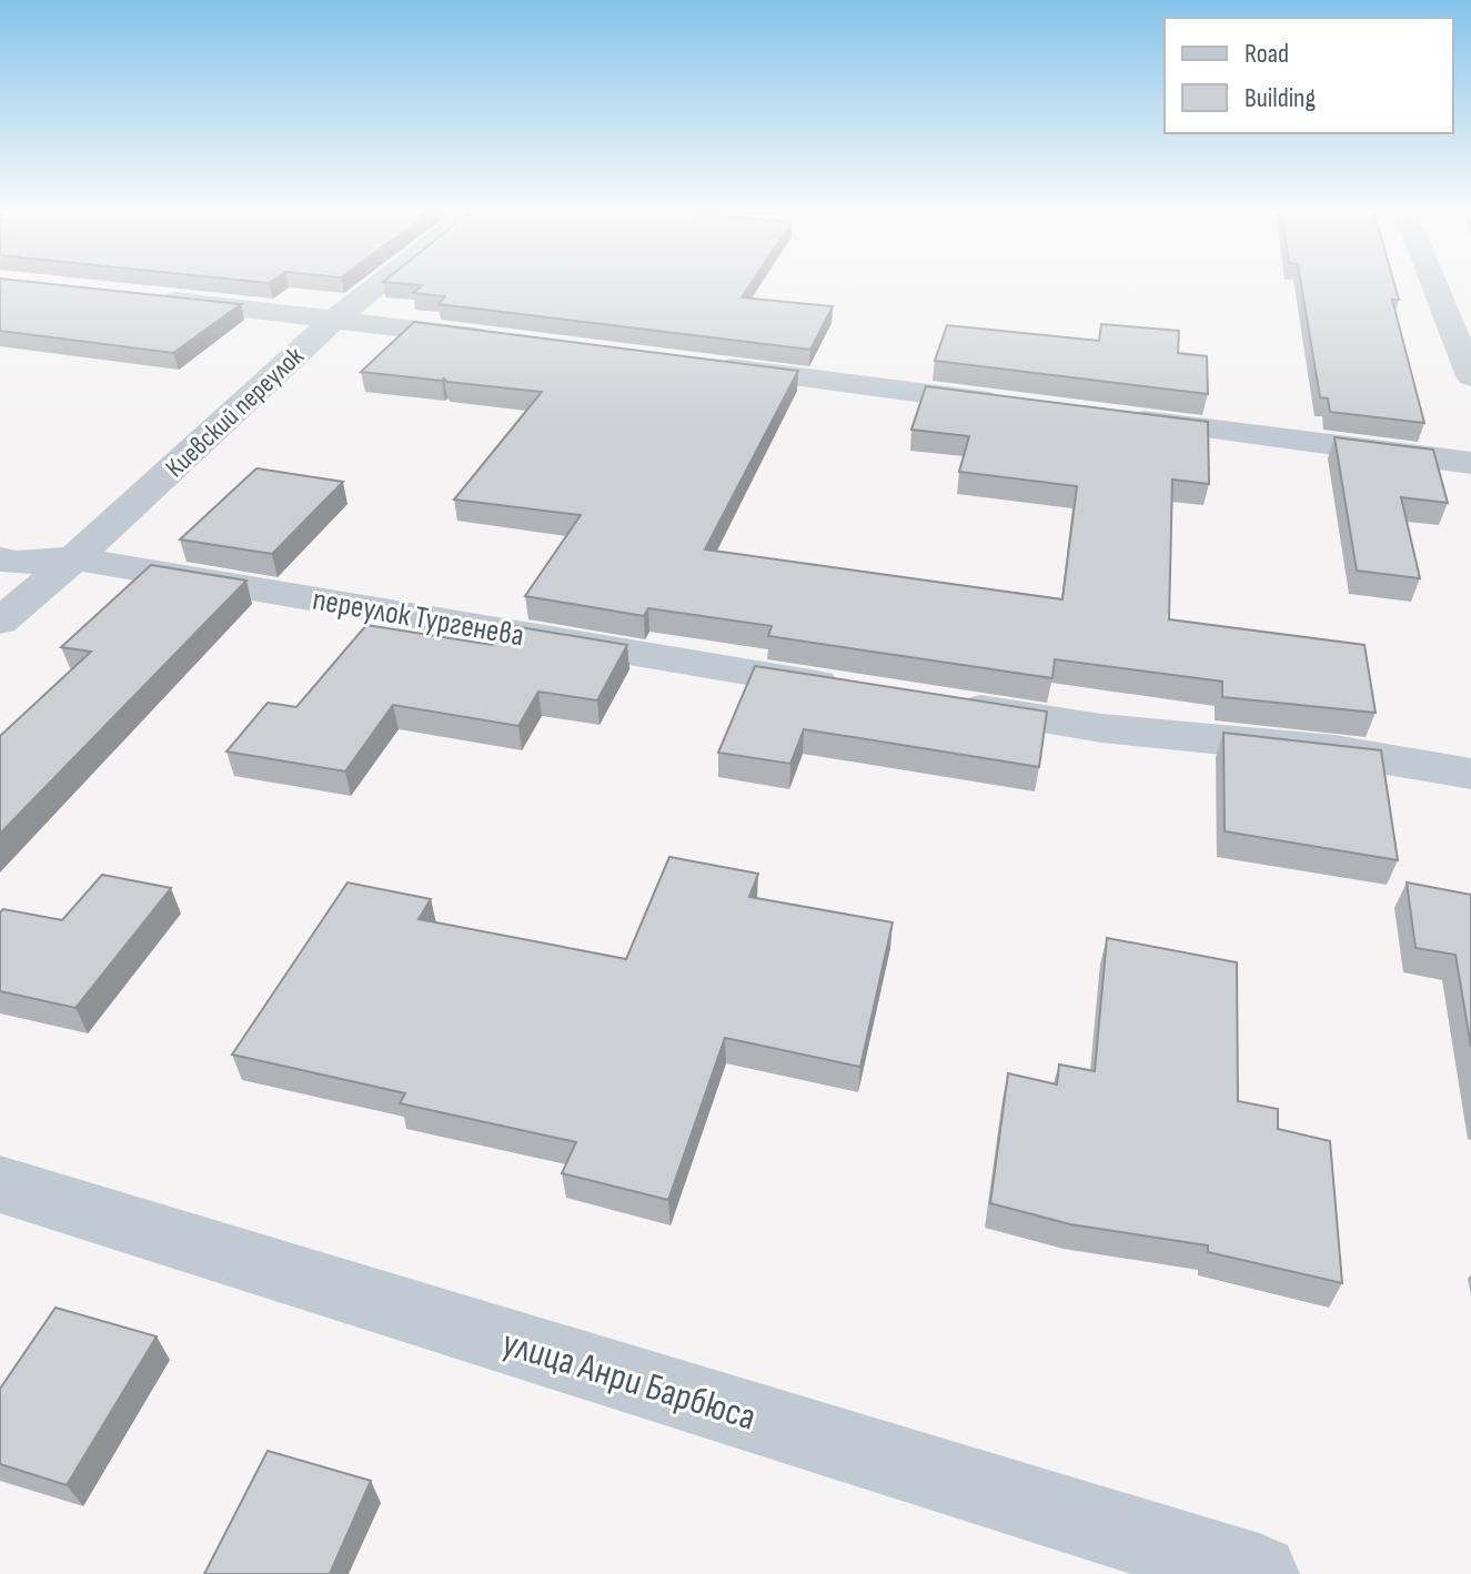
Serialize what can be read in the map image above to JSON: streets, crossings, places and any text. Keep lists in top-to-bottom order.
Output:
{
  "streets": {
    "street": ["Киевский переулок", "переулок Тургенева", "улица Анри Барбюса"]
  },
  "crossings": [
    ["Киевский переулок", "переулок Тургенева"]
  ],
  "legend": ["Road", "Building"]
}
